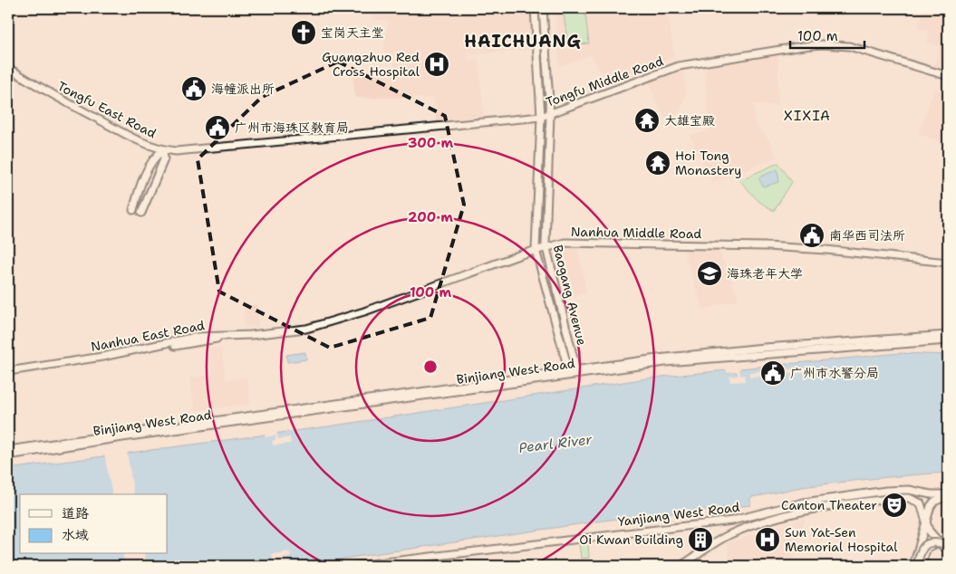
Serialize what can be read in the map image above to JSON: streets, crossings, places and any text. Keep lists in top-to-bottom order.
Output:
{
  "streets": {
    "main road": [
      "Tongfu Middle Road",
      "Tongfu East Road",
      "Nanhua Middle Road",
      "Baogang Avenue",
      "Nanhua East Road",
      "Binjiang West Road",
      "Yanjiang West Road"
    ]
  },
  "crossings": [
    ["Tongfu Middle Road", "Tongfu East Road"],
    ["Tongfu Middle Road", "Baogang Avenue"],
    ["Nanhua Middle Road", "Baogang Avenue"],
    ["Nanhua Middle Road", "Nanhua East Road"],
    ["Baogang Avenue", "Binjiang West Road"]
  ],
  "districts": ["HAICHUANG", "XIXIA"],
  "water": ["Pearl River"],
  "places": {
    "church": ["宝岗天主堂"],
    "hospital": ["Guangzhuo Red Cross Hospital", "Sun Yat-Sen Memorial Hospital"],
    "public building": [
      "海幢派出所",
      "广州市海珠区教育局",
      "南华西司法所",
      "广州市水警分局"
    ],
    "temple": ["大雄宝殿", "Hoi Tong Monastery"],
    "school or university": ["海珠老年大学"],
    "theatre": ["Canton Theater"],
    "building": ["Oi Kwan Building"]
  },
  "legend": ["道路", "水域"],
  "scale_bar": "100 m",
  "rings": ["300 m", "200 m", "100 m"]
}
